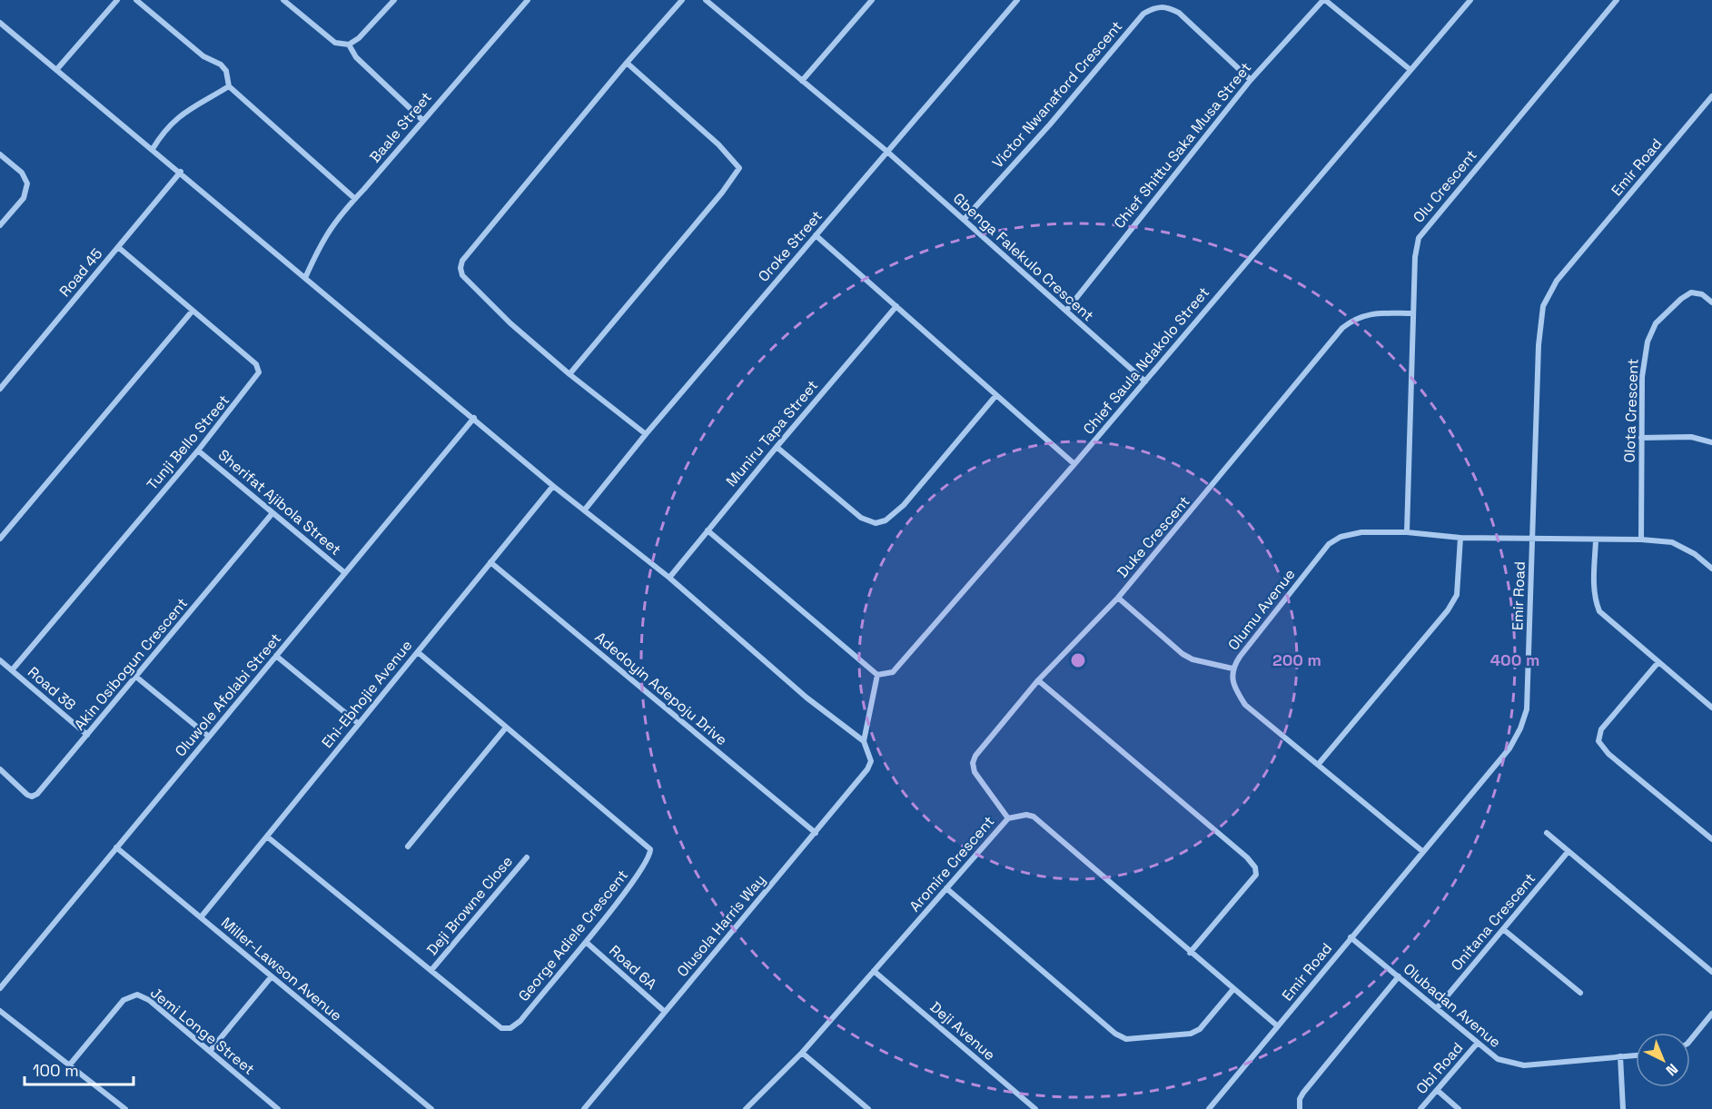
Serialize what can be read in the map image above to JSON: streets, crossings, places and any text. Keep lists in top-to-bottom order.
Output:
{
  "streets": {
    "street": [
      "Victor Nwanaford Crescent",
      "Baale Street",
      "Chief Shittu Saka Musa Street",
      "Emir Road",
      "Olu Crescent",
      "Oroke Street",
      "Gbenga Falekulo Crescent",
      "Road 45",
      "Chief Saula Ndakolo Street",
      "Olota Crescent",
      "Muniru Tapa Street",
      "Tunji Bello Street",
      "Sherifat Ajibola Street",
      "Duke Crescent",
      "Olumu Avenue",
      "Akin Osibogun Crescent",
      "Road 38",
      "Adedoyin Adepoju Drive",
      "Ehi-Ebhojie Avenue",
      "Oluwole Afolabi Street",
      "Aromire Crescent",
      "Deji Browne Close",
      "Onitana Crescent",
      "Olusola Harris Way",
      "George Adiele Crescent",
      "Road 6A",
      "Miller-Lawson Avenue",
      "Olubadan Avenue",
      "Jemi Longe Street",
      "Deji Avenue",
      "Obi Road"
    ]
  },
  "crossings": [
    ["Victor Nwanaford Crescent", "Chief Shittu Saka Musa Street"],
    ["Victor Nwanaford Crescent", "Gbenga Falekulo Crescent"],
    ["Chief Shittu Saka Musa Street", "Gbenga Falekulo Crescent"],
    ["Emir Road", "Olumu Avenue"],
    ["Emir Road", "Aromire Crescent"],
    ["Emir Road", "Olubadan Avenue"],
    ["Olu Crescent", "Duke Crescent"],
    ["Olu Crescent", "Olumu Avenue"],
    ["Oroke Street", "Gbenga Falekulo Crescent"],
    ["Gbenga Falekulo Crescent", "Chief Saula Ndakolo Street"],
    ["Road 45", "Tunji Bello Street"],
    ["Tunji Bello Street", "Sherifat Ajibola Street"],
    ["Tunji Bello Street", "Road 38"],
    ["Sherifat Ajibola Street", "Akin Osibogun Crescent"],
    ["Sherifat Ajibola Street", "Oluwole Afolabi Street"],
    ["Duke Crescent", "Aromire Crescent"],
    ["Akin Osibogun Crescent", "Road 38"],
    ["Adedoyin Adepoju Drive", "Ehi-Ebhojie Avenue"],
    ["Adedoyin Adepoju Drive", "Olusola Harris Way"],
    ["Ehi-Ebhojie Avenue", "George Adiele Crescent"],
    ["Ehi-Ebhojie Avenue", "Miller-Lawson Avenue"],
    ["Oluwole Afolabi Street", "Miller-Lawson Avenue"],
    ["Aromire Crescent", "Deji Avenue"],
    ["Deji Browne Close", "George Adiele Crescent"],
    ["Onitana Crescent", "Olubadan Avenue"],
    ["Olusola Harris Way", "Road 6A"],
    ["George Adiele Crescent", "Road 6A"],
    ["Olubadan Avenue", "Obi Road"]
  ],
  "scale_bar": "100 m",
  "north": "bottom right",
  "rings": ["200 m", "400 m"]
}
